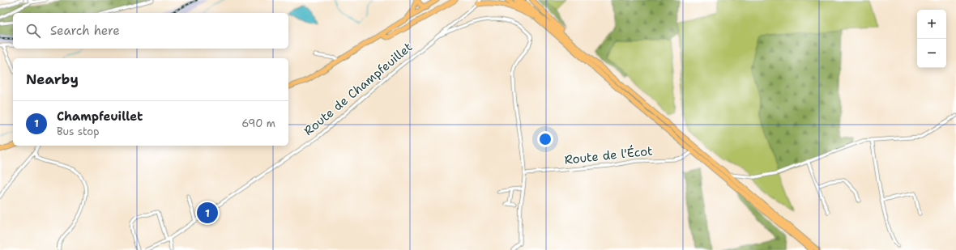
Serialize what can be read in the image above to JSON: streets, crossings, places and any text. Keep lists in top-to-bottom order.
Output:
{
  "streets": {
    "street": ["Route de Champfeuillet", "Route de l'Écot"]
  },
  "page": {
    "map_buttons": ["+", "−"],
    "search": "Search here",
    "heading": "Nearby",
    "list": [
      {
        "mark": "1",
        "name": "Champfeuillet",
        "note": "Bus stop",
        "value": "690 m"
      }
    ],
    "pins": "1"
  }
}
